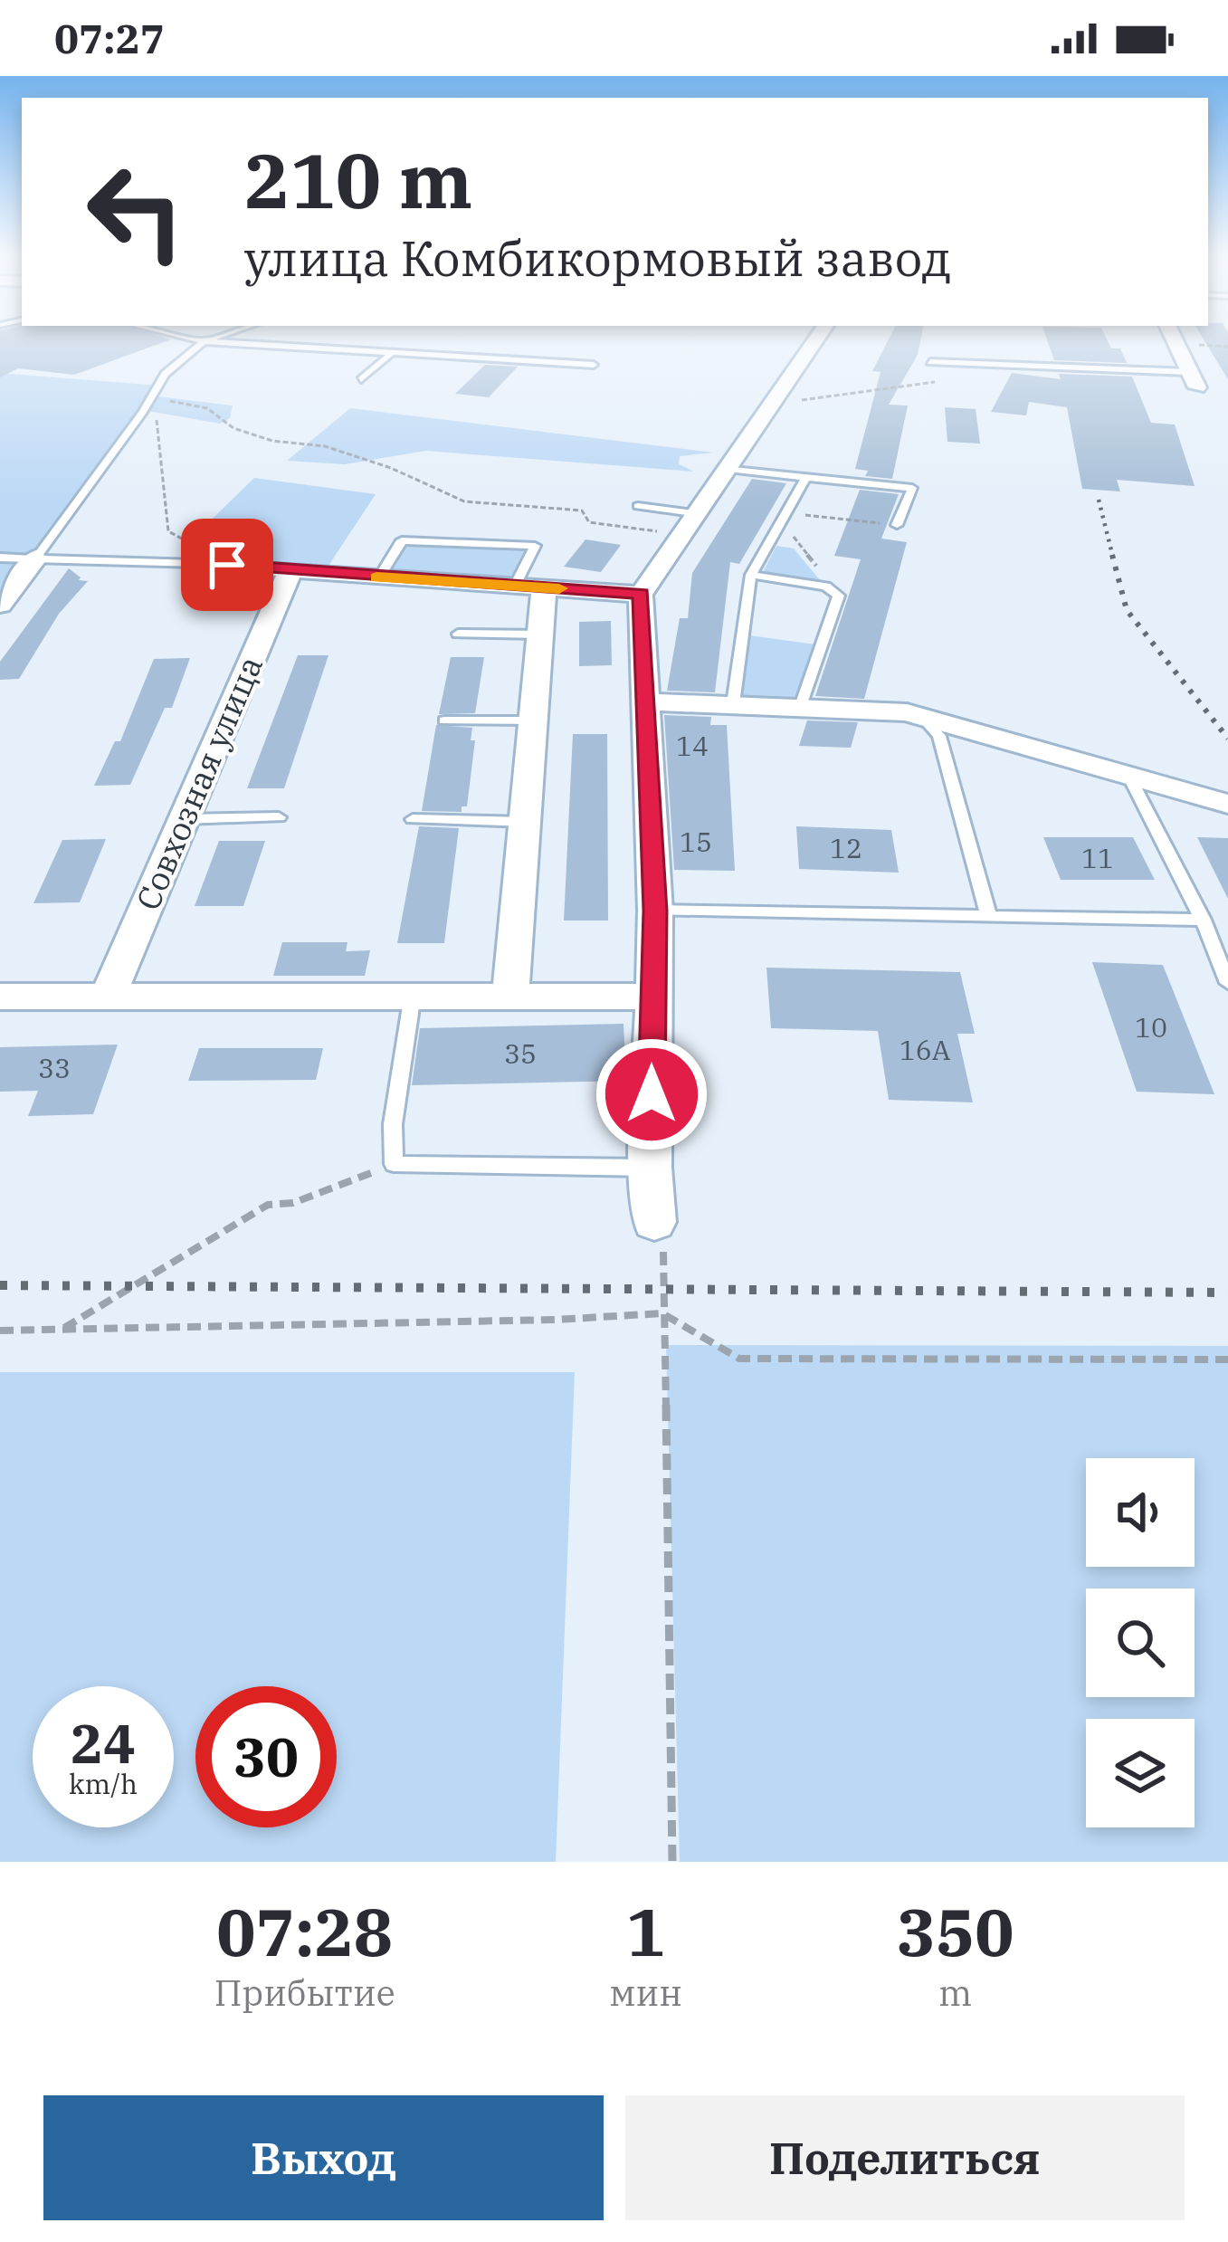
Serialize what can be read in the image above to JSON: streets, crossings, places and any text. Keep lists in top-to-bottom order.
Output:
{
  "streets": {
    "street": ["Совхозная улица"]
  },
  "house_numbers": [
    "14",
    "15",
    "12",
    "11",
    "10",
    "16А",
    "35",
    "33"
  ],
  "page": {
    "status": "07:27",
    "turn": ["210 m", "улица Комбикормовый завод"],
    "speed": "24 km/h",
    "limit": "30",
    "eta": [
      "07:28",
      "Прибытие",
      "1",
      "мин",
      "350",
      "m"
    ],
    "buttons": ["Выход", "Поделиться"]
  }
}
